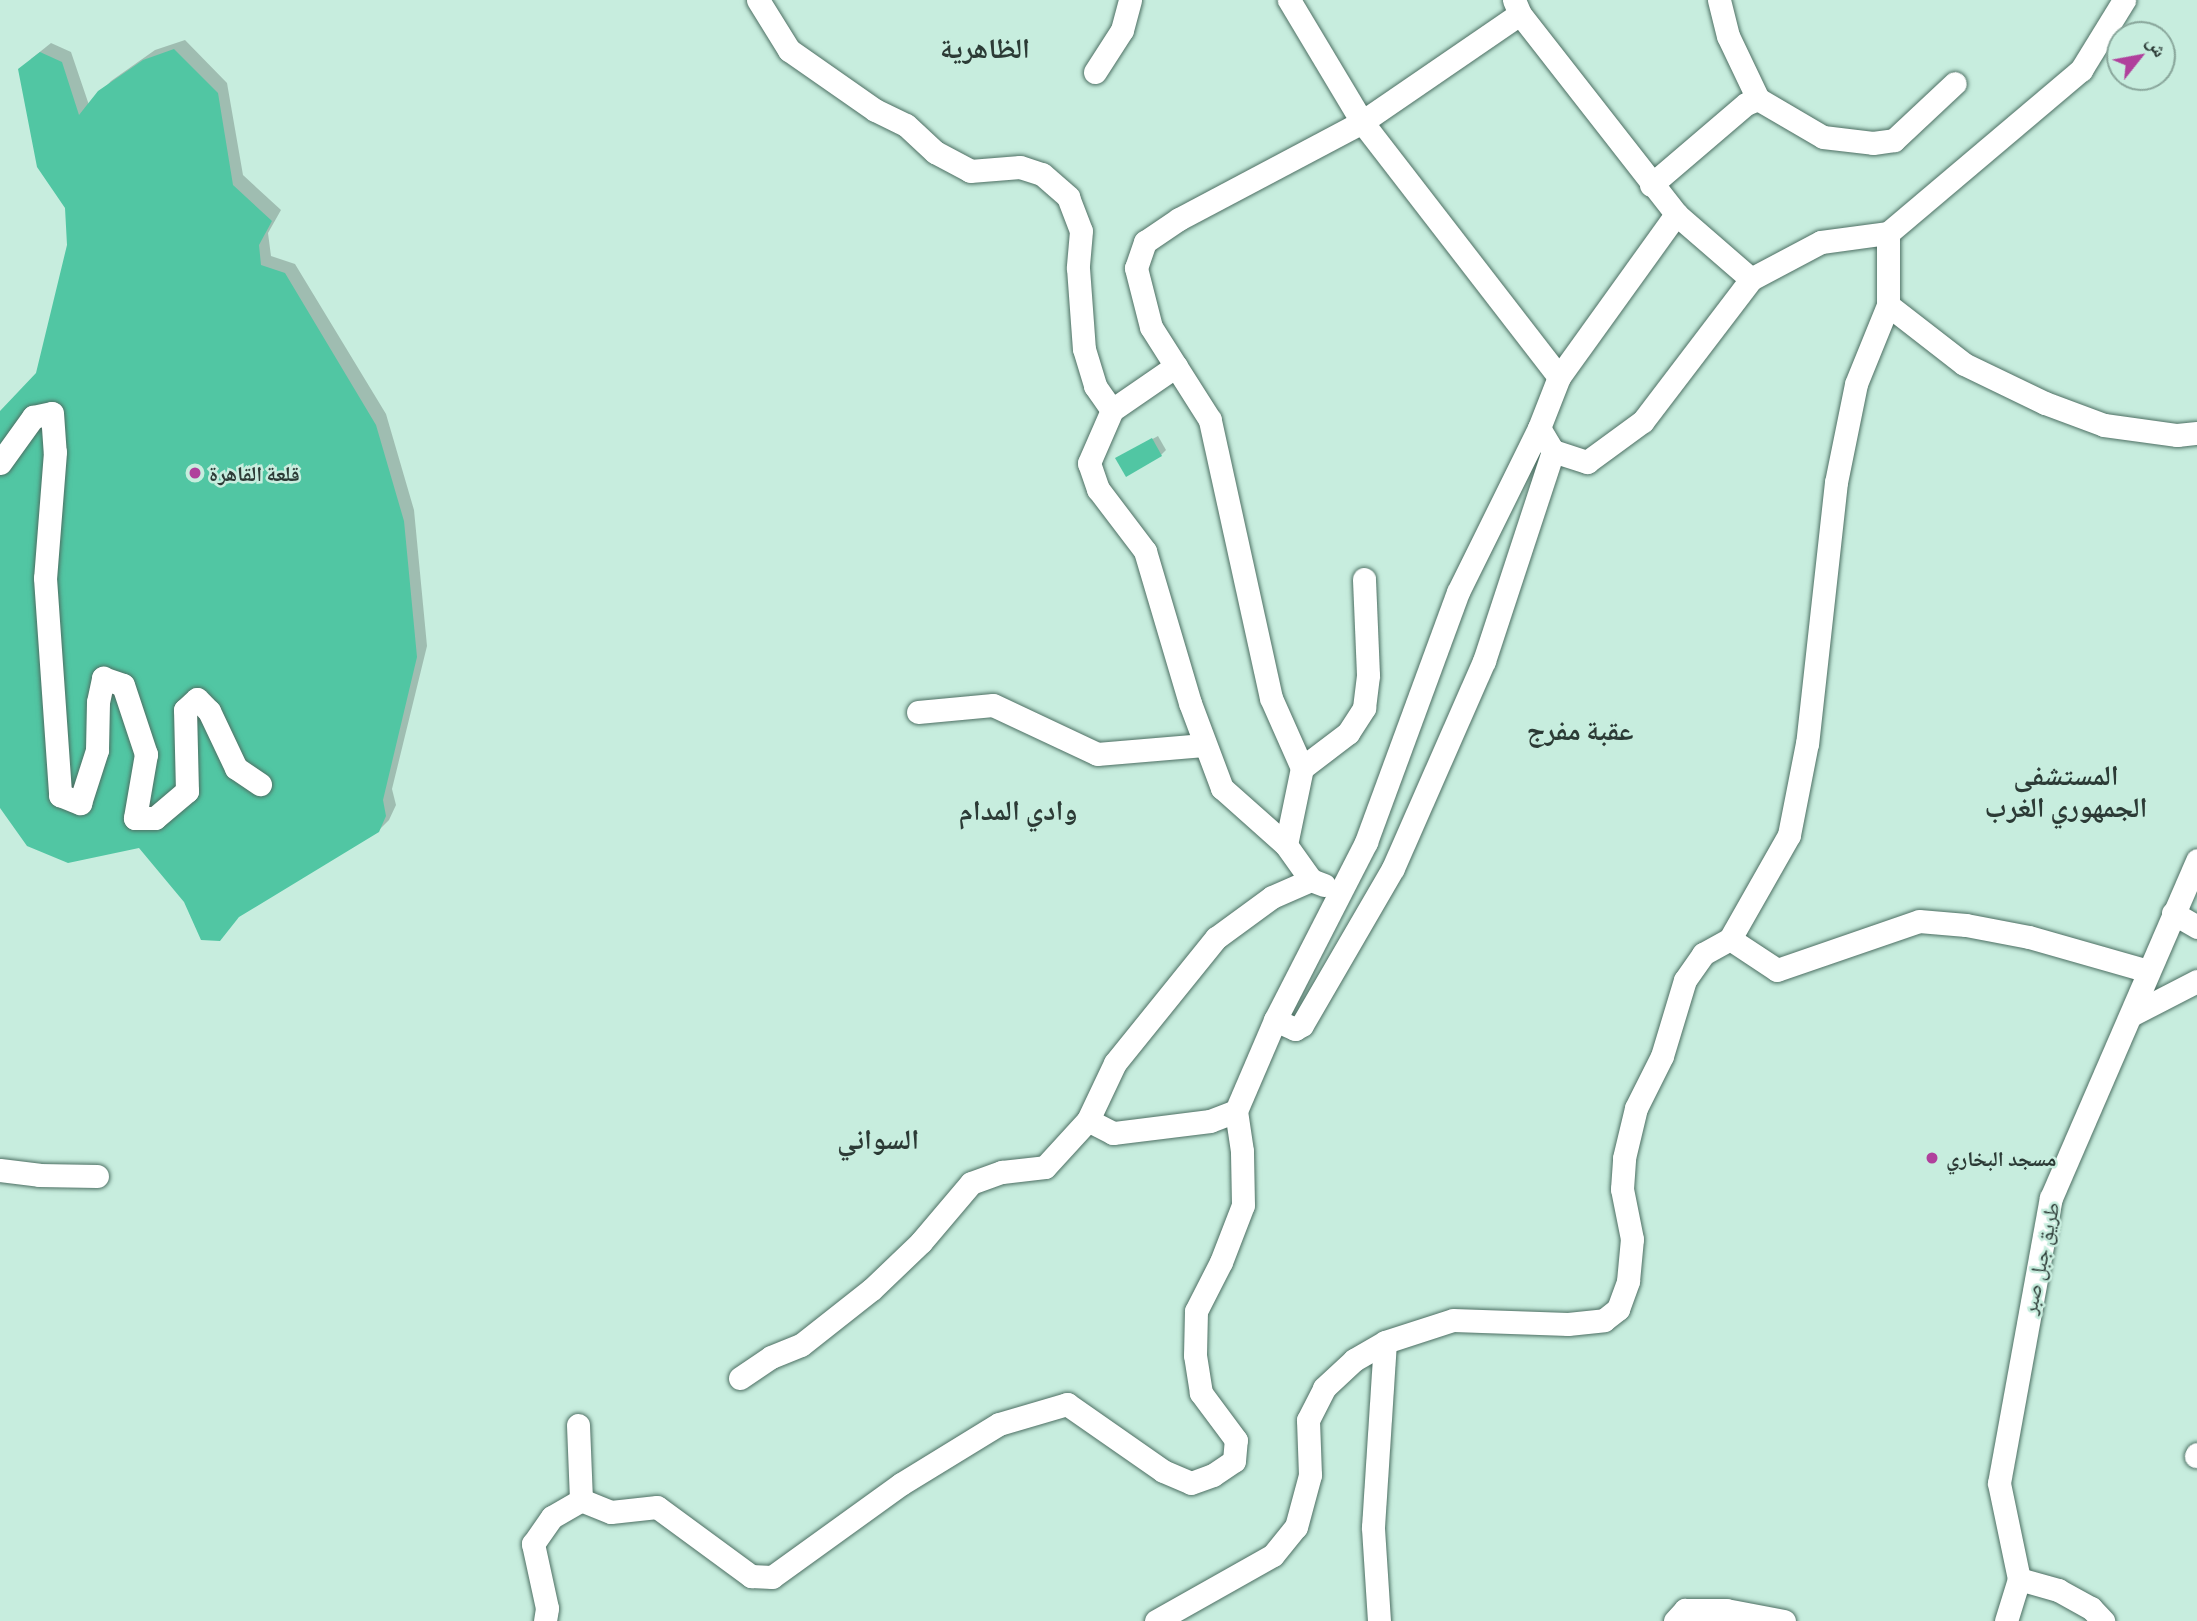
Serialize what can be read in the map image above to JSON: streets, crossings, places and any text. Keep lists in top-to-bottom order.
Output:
{
  "streets": {
    "street": ["طريق جبل صبر"]
  },
  "districts": [
    "الظاهرية",
    "عقبة مفرج",
    "المستشفى الجمهوري الغرب",
    "وادي المدام",
    "السواني"
  ],
  "places": ["قلعة القاهرة", "مسجد البخاري"],
  "north": "top right"
}
